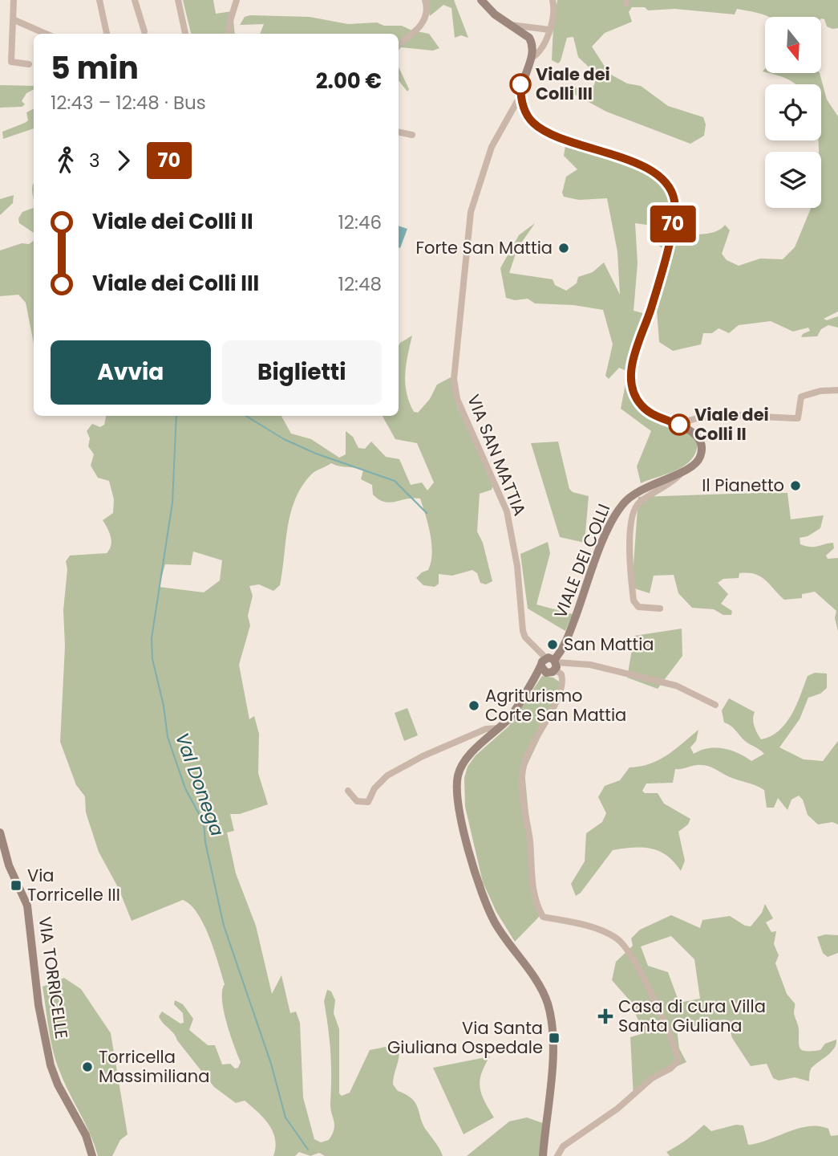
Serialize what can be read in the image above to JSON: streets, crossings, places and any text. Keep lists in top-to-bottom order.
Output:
{
  "streets": {
    "street": ["VIA SAN MATTIA", "VIALE DEI COLLI", "VIA TORRICELLE"]
  },
  "crossings": [
    ["VIA SAN MATTIA", "VIALE DEI COLLI"]
  ],
  "water": ["Val Donega"],
  "places": {
    "other": [
      "Viale dei Colli III",
      "Forte San Mattia",
      "Viale dei Colli II",
      "Il Pianetto",
      "San Mattia",
      "Agriturismo Corte San Mattia",
      "Torricella Massimiliana"
    ],
    "transit": ["Via Torricelle III", "Via Santa Giuliana Ospedale"],
    "health": ["Casa di cura Villa Santa Giuliana"]
  },
  "lines": ["bus line 70"],
  "north": "bottom",
  "page": {
    "on_map": "70",
    "heading": ["5 min", "12:43 – 12:48 · Bus", "2.00 €"],
    "legs": ["3", "70"],
    "list": [
      {
        "name": "Viale dei Colli II",
        "value": "12:46"
      },
      {
        "name": "Viale dei Colli III",
        "value": "12:48"
      }
    ],
    "buttons": ["Avvia", "Biglietti"]
  }
}
